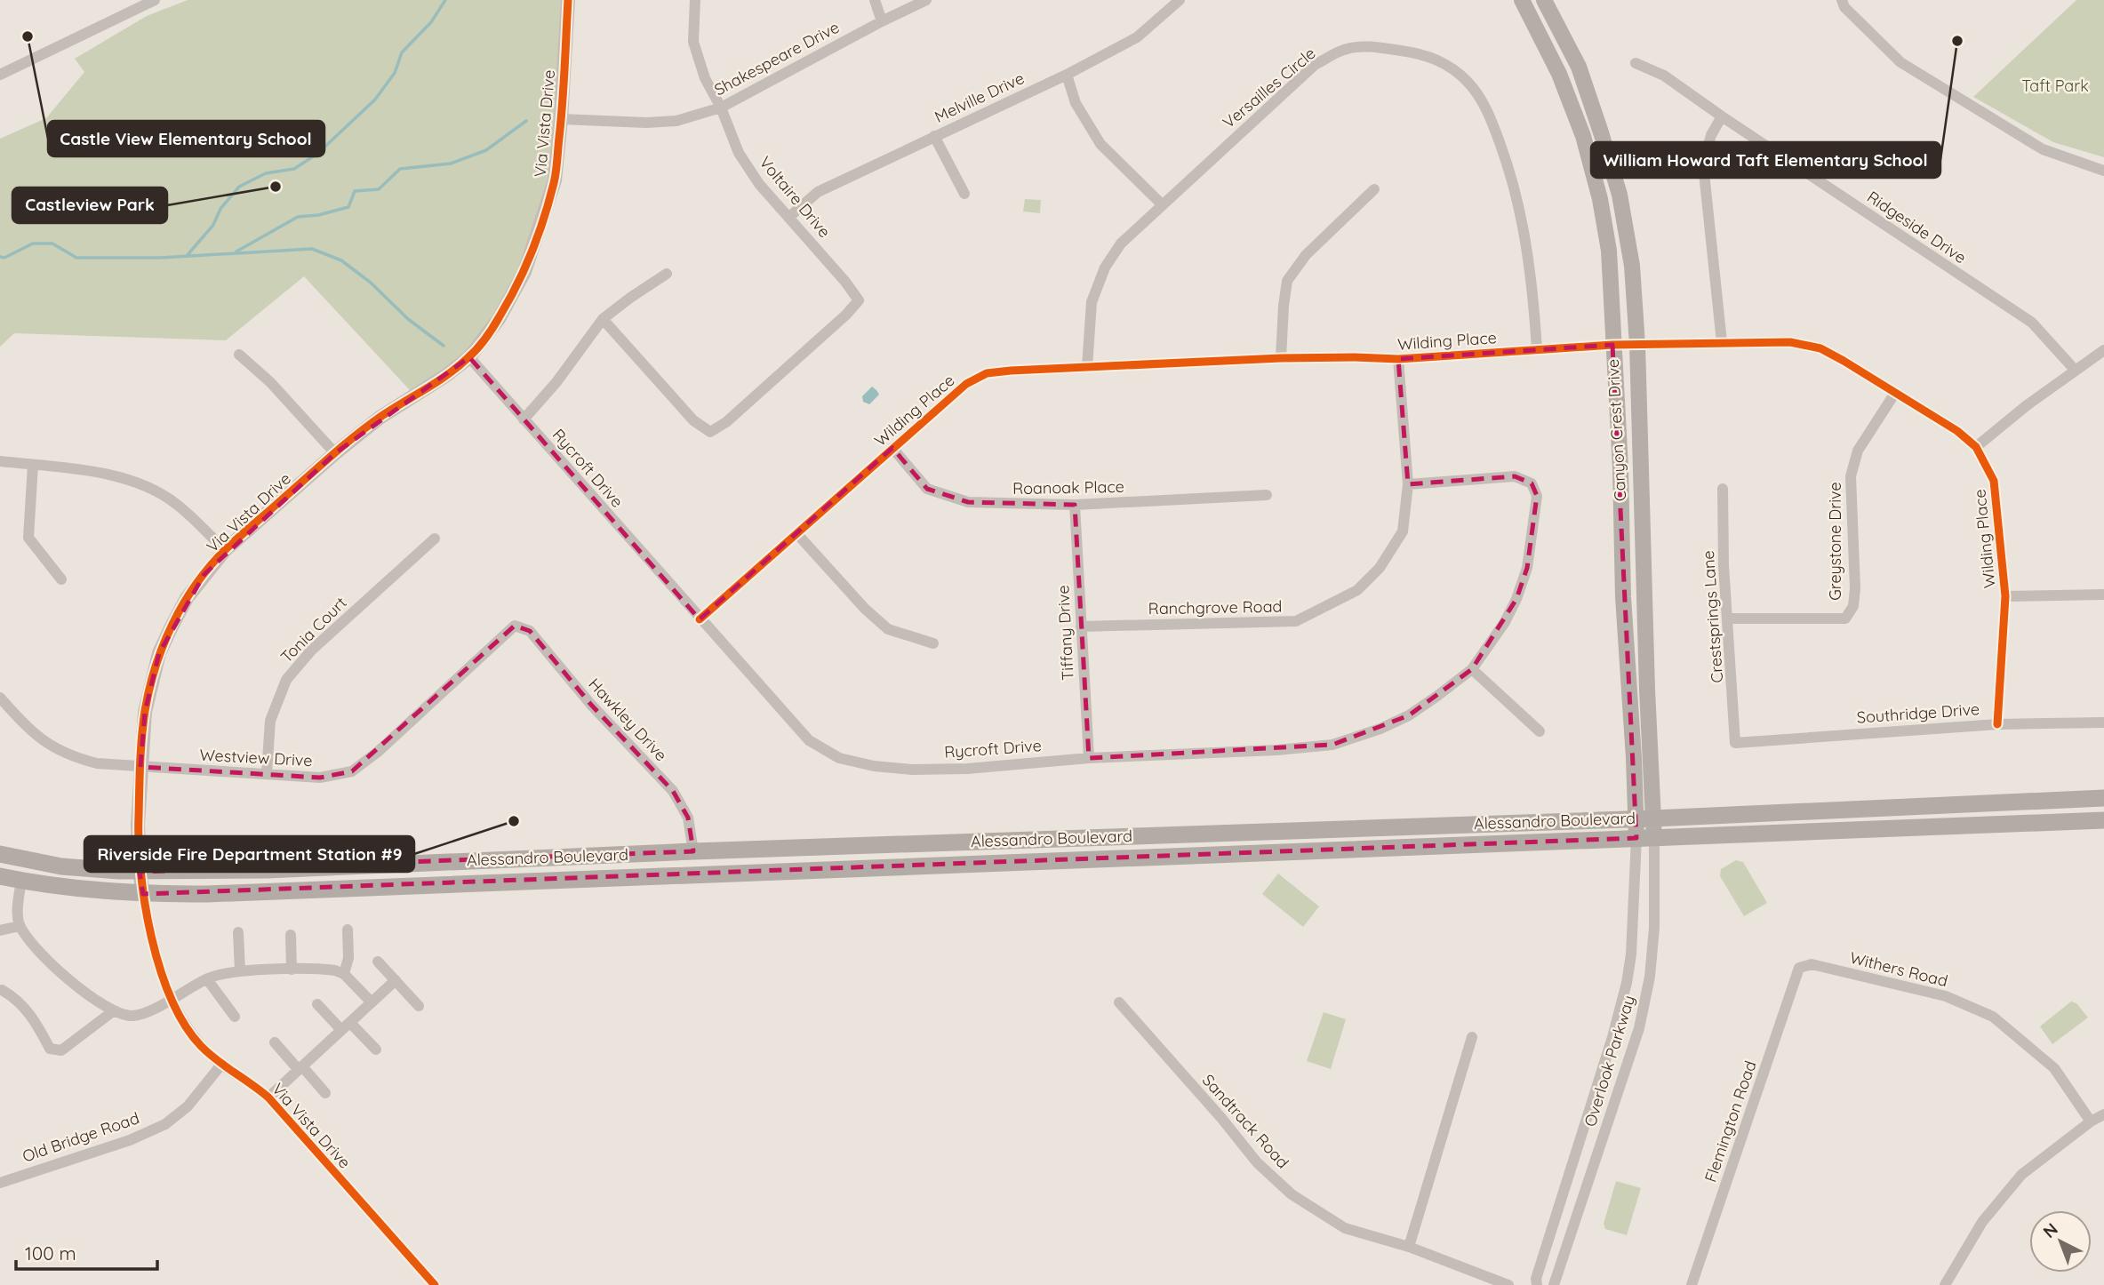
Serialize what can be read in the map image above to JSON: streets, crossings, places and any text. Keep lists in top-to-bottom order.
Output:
{
  "streets": {
    "main road": ["Canyon Crest Drive", "Alessandro Boulevard"],
    "street": [
      "Shakespeare Drive",
      "Versailles Circle",
      "Melville Drive",
      "Via Vista Drive",
      "Voltaire Drive",
      "Ridgeside Drive",
      "Wilding Place",
      "Rycroft Drive",
      "Roanoak Place",
      "Greystone Drive",
      "Ranchgrove Road",
      "Crestsprings Lane",
      "Tonia Court",
      "Tiffany Drive",
      "Southridge Drive",
      "Hawkley Drive",
      "Westview Drive",
      "Withers Road",
      "Overlook Parkway",
      "Sandtrack Road",
      "Flemington Road",
      "Old Bridge Road"
    ]
  },
  "crossings": [
    ["Shakespeare Drive", "Via Vista Drive"],
    ["Shakespeare Drive", "Voltaire Drive"],
    ["Versailles Circle", "Wilding Place"],
    ["Melville Drive", "Voltaire Drive"],
    ["Via Vista Drive", "Rycroft Drive"],
    ["Via Vista Drive", "Westview Drive"],
    ["Via Vista Drive", "Alessandro Boulevard"],
    ["Via Vista Drive", "Old Bridge Road"],
    ["Wilding Place", "Canyon Crest Drive"],
    ["Wilding Place", "Rycroft Drive"],
    ["Wilding Place", "Roanoak Place"],
    ["Wilding Place", "Greystone Drive"],
    ["Wilding Place", "Ranchgrove Road"],
    ["Wilding Place", "Southridge Drive"],
    ["Canyon Crest Drive", "Alessandro Boulevard"],
    ["Canyon Crest Drive", "Overlook Parkway"],
    ["Rycroft Drive", "Ranchgrove Road"],
    ["Rycroft Drive", "Tiffany Drive"],
    ["Roanoak Place", "Tiffany Drive"],
    ["Greystone Drive", "Crestsprings Lane"],
    ["Ranchgrove Road", "Tiffany Drive"],
    ["Crestsprings Lane", "Southridge Drive"],
    ["Tonia Court", "Westview Drive"],
    ["Hawkley Drive", "Westview Drive"],
    ["Hawkley Drive", "Alessandro Boulevard"],
    ["Alessandro Boulevard", "Overlook Parkway"],
    ["Withers Road", "Flemington Road"]
  ],
  "parks": ["Taft Park"],
  "places": [
    "Castle View Elementary School",
    "William Howard Taft Elementary School",
    "Castleview Park",
    "Riverside Fire Department Station #9"
  ],
  "scale_bar": "100 m",
  "north": "top left"
}
